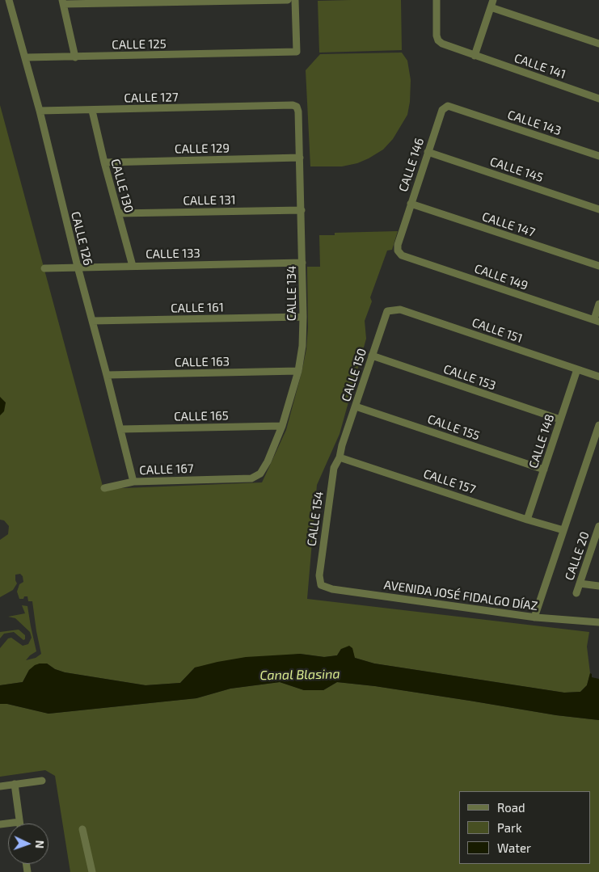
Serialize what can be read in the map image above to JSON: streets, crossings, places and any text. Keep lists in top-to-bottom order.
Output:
{
  "streets": {
    "street": [
      "CALLE 125",
      "CALLE 141",
      "CALLE 127",
      "CALLE 143",
      "CALLE 129",
      "CALLE 146",
      "CALLE 145",
      "CALLE 130",
      "CALLE 131",
      "CALLE 147",
      "CALLE 126",
      "CALLE 133",
      "CALLE 149",
      "CALLE 134",
      "CALLE 161",
      "CALLE 151",
      "CALLE 163",
      "CALLE 150",
      "CALLE 153",
      "CALLE 165",
      "CALLE 155",
      "CALLE 148",
      "CALLE 167",
      "CALLE 157",
      "CALLE 154",
      "CALLE 20",
      "AVENIDA JOSÉ FIDALGO DÍAZ"
    ]
  },
  "crossings": [
    ["CALLE 125", "CALLE 126"],
    ["CALLE 127", "CALLE 130"],
    ["CALLE 127", "CALLE 126"],
    ["CALLE 127", "CALLE 134"],
    ["CALLE 143", "CALLE 146"],
    ["CALLE 129", "CALLE 130"],
    ["CALLE 129", "CALLE 134"],
    ["CALLE 146", "CALLE 145"],
    ["CALLE 146", "CALLE 147"],
    ["CALLE 146", "CALLE 149"],
    ["CALLE 130", "CALLE 131"],
    ["CALLE 130", "CALLE 133"],
    ["CALLE 131", "CALLE 134"],
    ["CALLE 126", "CALLE 133"],
    ["CALLE 126", "CALLE 161"],
    ["CALLE 126", "CALLE 163"],
    ["CALLE 126", "CALLE 165"],
    ["CALLE 126", "CALLE 167"],
    ["CALLE 133", "CALLE 134"],
    ["CALLE 134", "CALLE 161"],
    ["CALLE 134", "CALLE 163"],
    ["CALLE 134", "CALLE 165"],
    ["CALLE 134", "CALLE 167"],
    ["CALLE 151", "CALLE 150"],
    ["CALLE 151", "CALLE 148"],
    ["CALLE 150", "CALLE 153"],
    ["CALLE 150", "CALLE 155"],
    ["CALLE 150", "CALLE 157"],
    ["CALLE 150", "CALLE 154"],
    ["CALLE 153", "CALLE 148"],
    ["CALLE 155", "CALLE 148"],
    ["CALLE 148", "CALLE 157"],
    ["CALLE 157", "CALLE 154"],
    ["CALLE 154", "AVENIDA JOSÉ FIDALGO DÍAZ"]
  ],
  "water": ["Canal Blasina"],
  "legend": ["Road", "Park", "Water"],
  "north": "right"
}
